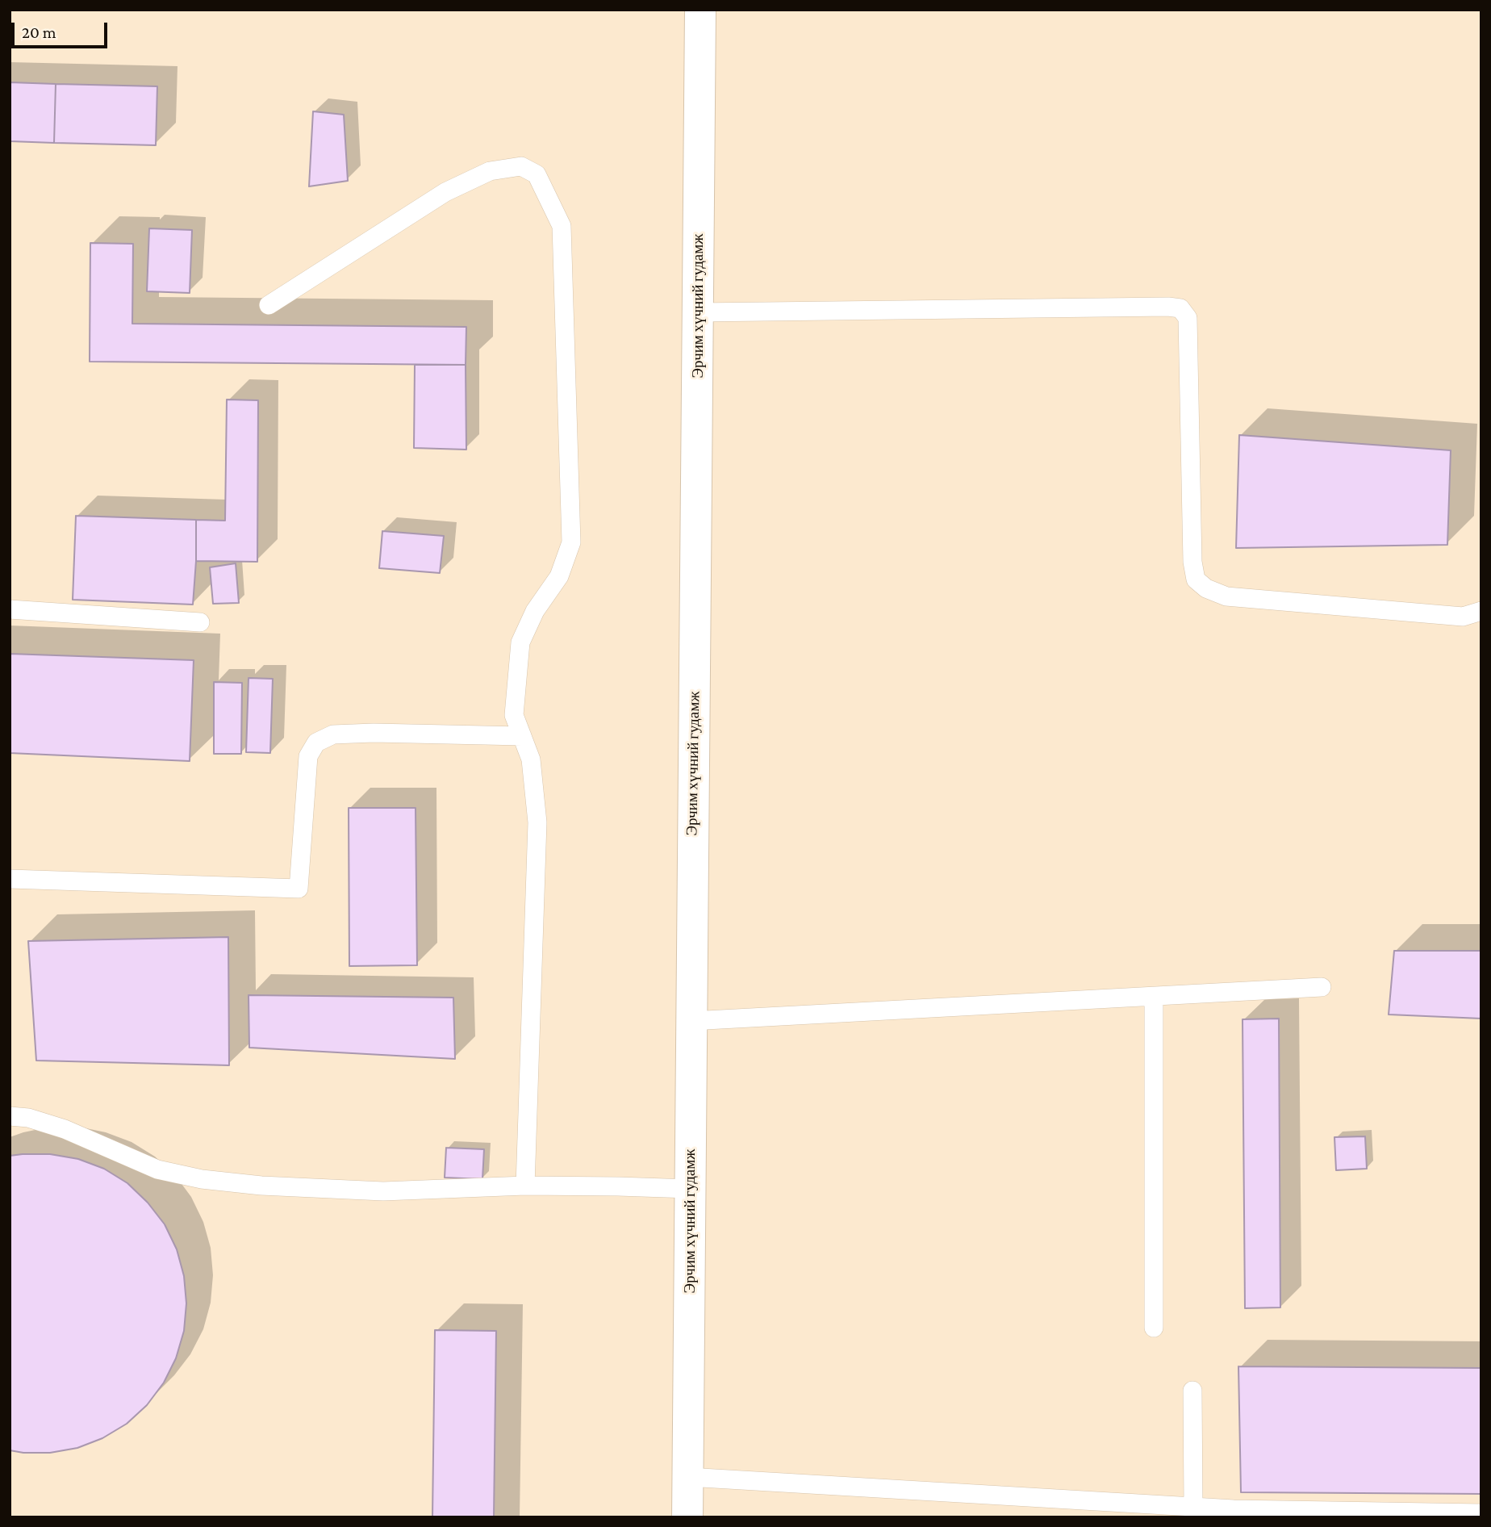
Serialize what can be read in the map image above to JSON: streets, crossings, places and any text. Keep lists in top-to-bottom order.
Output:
{
  "streets": {
    "main road": ["Эрчим хүчний гудамж"]
  },
  "scale_bar": "20 m"
}
